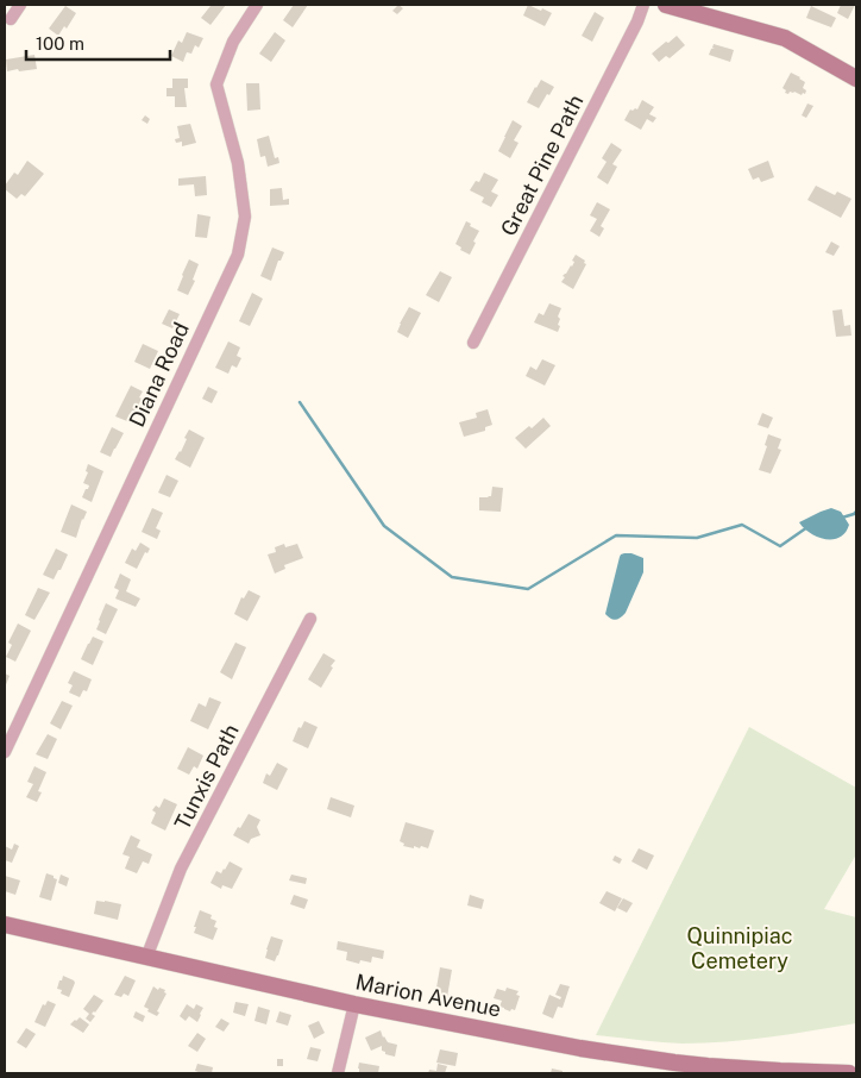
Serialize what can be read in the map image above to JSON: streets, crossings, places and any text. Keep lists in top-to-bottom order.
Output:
{
  "streets": {
    "main road": ["Marion Avenue"],
    "street": ["Great Pine Path", "Diana Road", "Tunxis Path"]
  },
  "crossings": [
    ["Tunxis Path", "Marion Avenue"]
  ],
  "parks": ["Quinnipiac Cemetery"],
  "scale_bar": "100 m"
}
